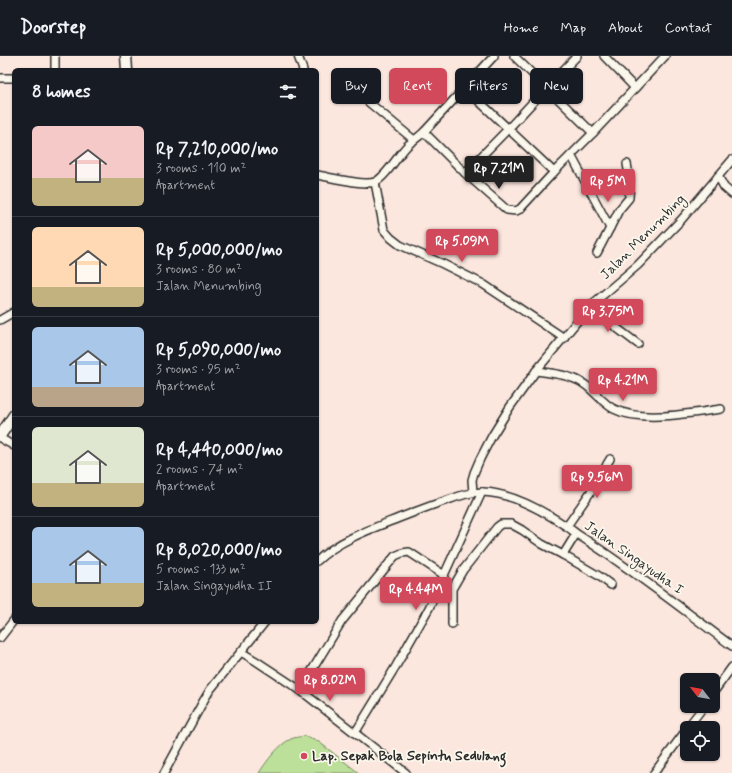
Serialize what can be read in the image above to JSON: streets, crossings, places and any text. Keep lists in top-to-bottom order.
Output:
{
  "streets": {
    "street": ["Jalan Menumbing", "Jalan Singayudha I"]
  },
  "crossings": [
    ["Jalan Menumbing", "Jalan Singayudha I"]
  ],
  "places": ["Lap. Sepak Bola Sepintu Sedulang"],
  "north": "top left",
  "page": {
    "header": "Doorstep",
    "nav": [
      "Home",
      "Map",
      "About",
      "Contact"
    ],
    "chip": [
      "Buy",
      "Rent",
      "Filters",
      "New"
    ],
    "heading": "8 homes",
    "list": [
      {
        "name": "Rp 7,210,000/mo",
        "note": "3 rooms · 110 m² · Apartment"
      },
      {
        "name": "Rp 5,000,000/mo",
        "note": "3 rooms · 80 m² · Jalan Menumbing"
      },
      {
        "name": "Rp 5,090,000/mo",
        "note": "3 rooms · 95 m² · Apartment"
      },
      {
        "name": "Rp 4,440,000/mo",
        "note": "2 rooms · 74 m² · Apartment"
      },
      {
        "name": "Rp 8,020,000/mo",
        "note": "5 rooms · 133 m² · Jalan Singayudha II"
      }
    ],
    "price": [
      "Rp 7.21M",
      "Rp 5M",
      "Rp 5.09M",
      "Rp 3.75M",
      "Rp 4.21M",
      "Rp 9.56M",
      "Rp 4.44M",
      "Rp 8.02M"
    ]
  }
}
